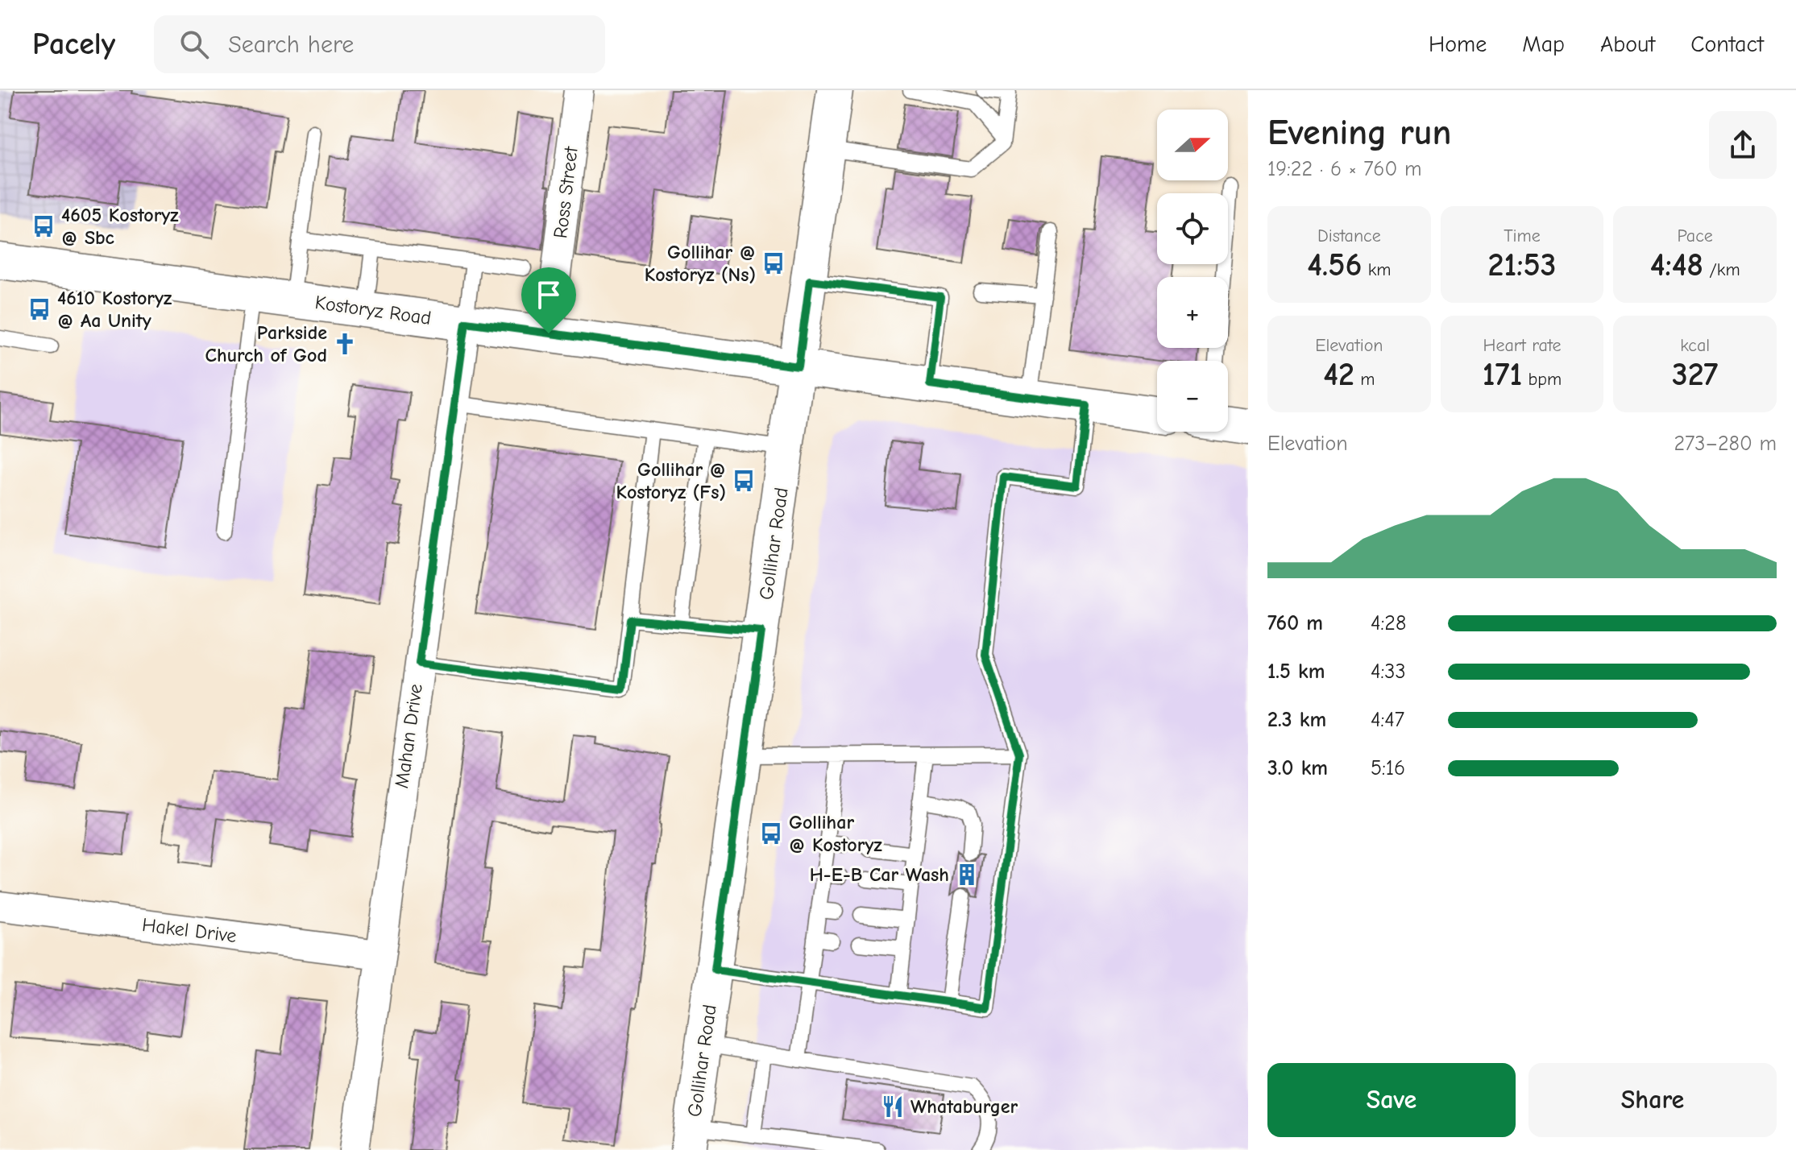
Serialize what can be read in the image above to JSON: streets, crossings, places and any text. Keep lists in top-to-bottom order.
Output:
{
  "streets": {
    "main road": ["Kostoryz Road", "Gollihar Road"],
    "street": ["Ross Street", "Mahan Drive", "Hakel Drive"]
  },
  "crossings": [
    ["Ross Street", "Kostoryz Road"],
    ["Kostoryz Road", "Gollihar Road"],
    ["Kostoryz Road", "Mahan Drive"],
    ["Mahan Drive", "Hakel Drive"]
  ],
  "places": {
    "bus stop": [
      "4605 Kostoryz @ Sbc",
      "Gollihar @ Kostoryz (Ns)",
      "4610 Kostoryz @ Aa Unity",
      "Gollihar @ Kostoryz (Fs)",
      "Gollihar @ Kostoryz"
    ],
    "church": ["Parkside Church of God"],
    "building": ["H-E-B Car Wash"],
    "restaurant": ["Whataburger"]
  },
  "north": "right",
  "page": {
    "header": "Pacely",
    "search": "Search here",
    "nav": [
      "Home",
      "Map",
      "About",
      "Contact"
    ],
    "heading": ["Evening run", "19:22 · 6 × 760 m"],
    "map_buttons": ["+", "−"],
    "stats": [
      ["Distance", "4.56 km"],
      ["Time", "21:53"],
      ["Pace", "4:48 /km"],
      ["Elevation", "42 m"],
      ["Heart rate", "171 bpm"],
      ["kcal", "327"]
    ],
    "chart": ["Elevation", "273–280 m"],
    "list": [
      {
        "name": "760 m",
        "note": "4:28"
      },
      {
        "name": "1.5 km",
        "note": "4:33"
      },
      {
        "name": "2.3 km",
        "note": "4:47"
      },
      {
        "name": "3.0 km",
        "note": "5:16"
      }
    ],
    "buttons": ["Save", "Share"]
  }
}
